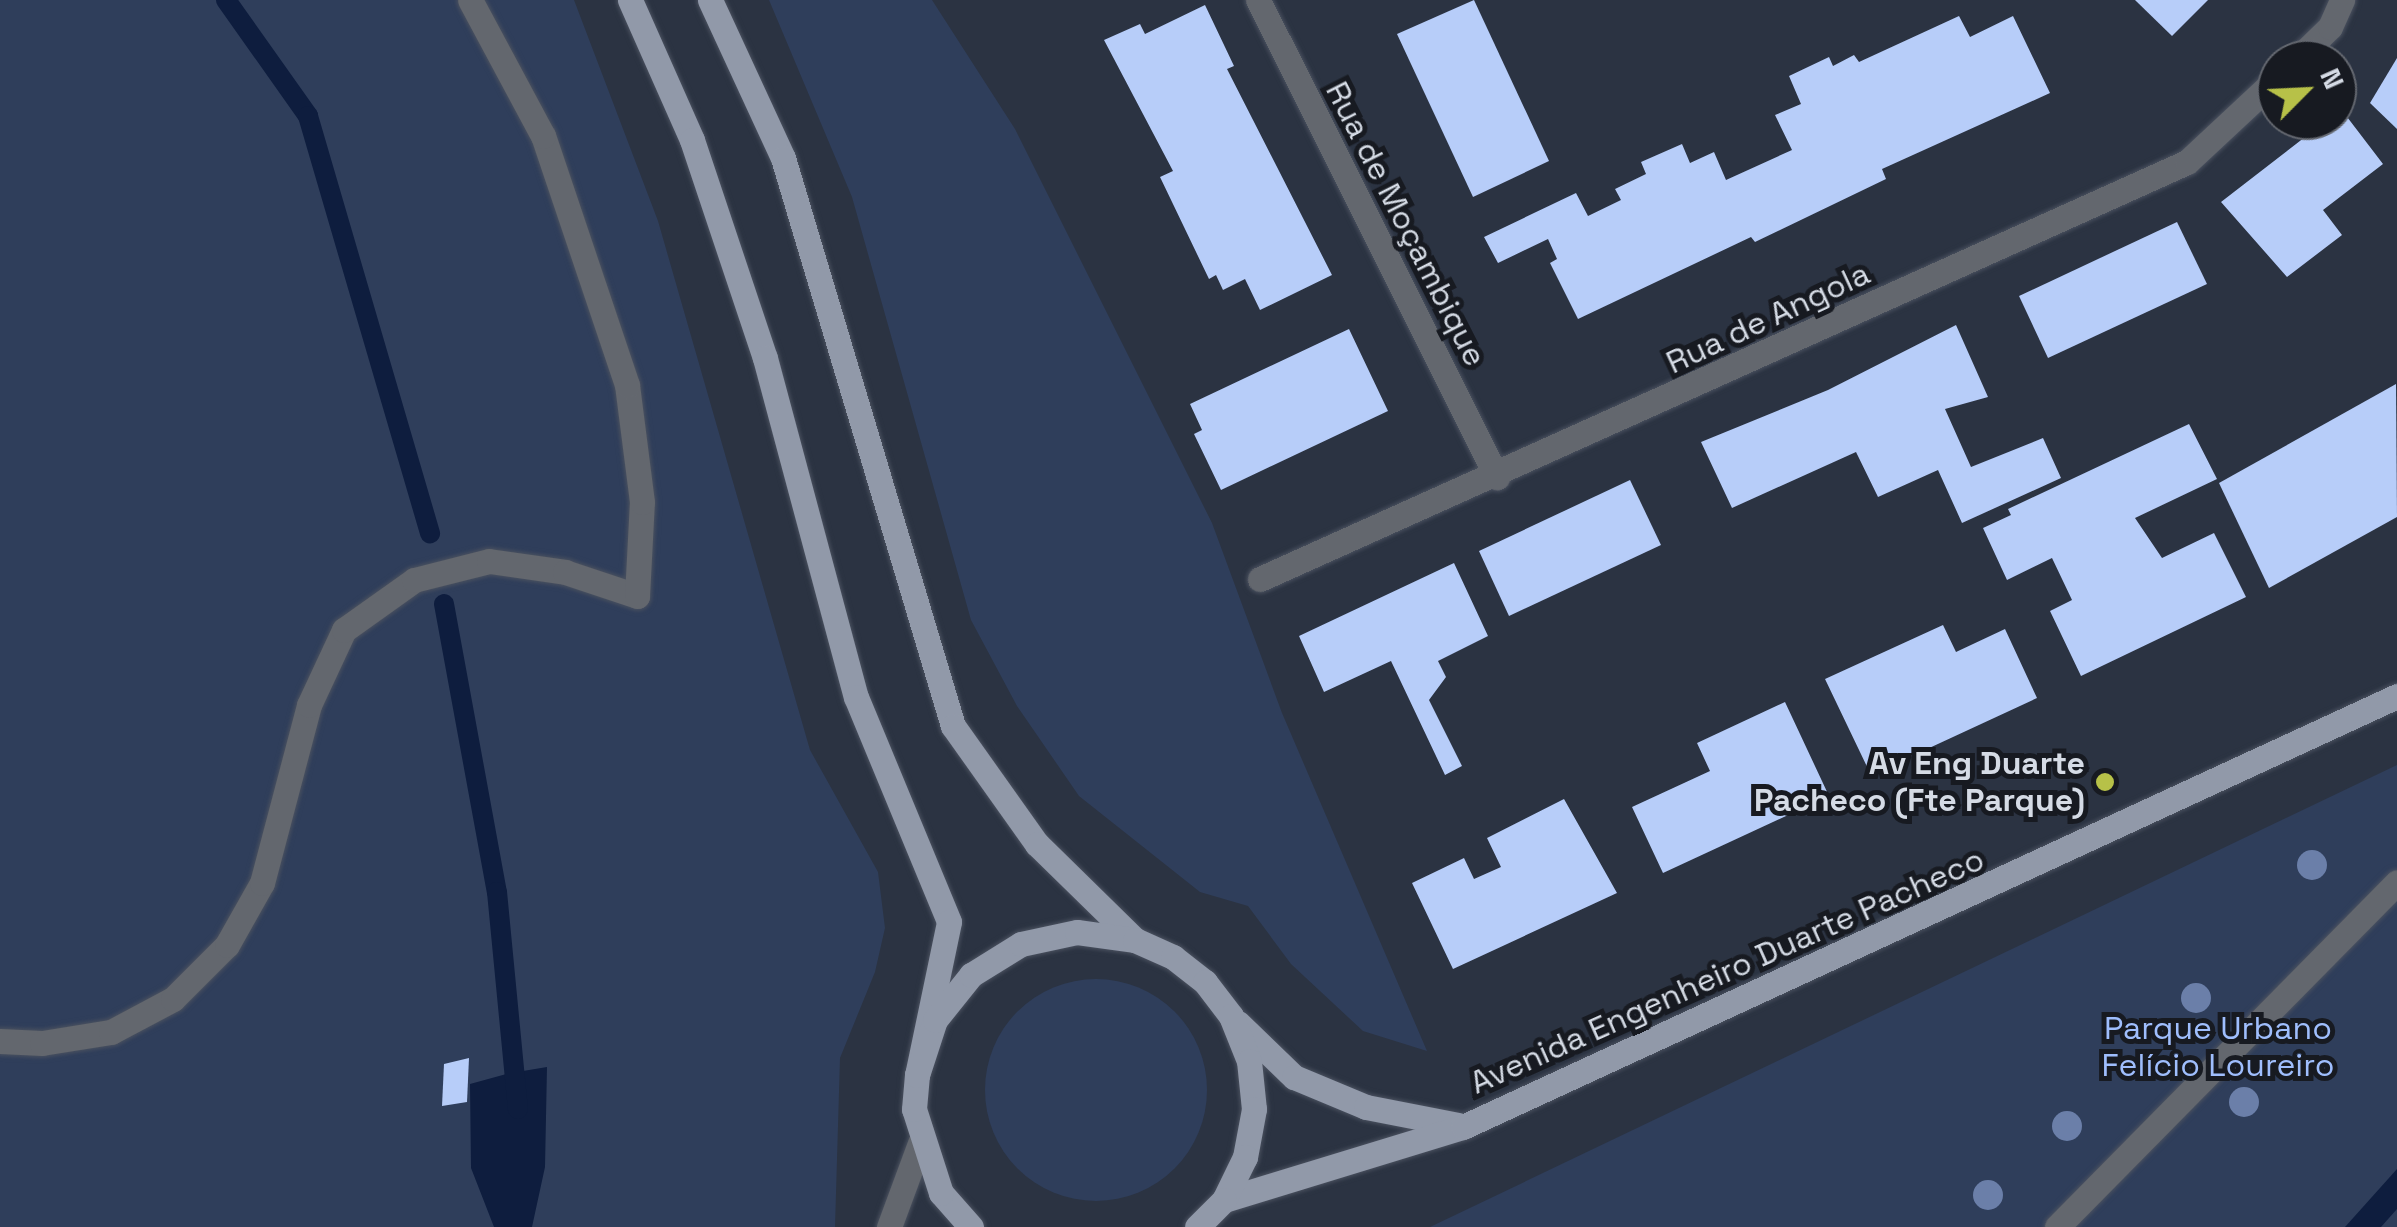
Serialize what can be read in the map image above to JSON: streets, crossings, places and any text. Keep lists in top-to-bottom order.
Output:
{
  "streets": {
    "main road": ["Avenida Engenheiro Duarte Pacheco"],
    "street": ["Rua de Moçambique", "Rua de Angola"]
  },
  "crossings": [
    ["Rua de Moçambique", "Rua de Angola"]
  ],
  "parks": ["Parque Urbano Felício Loureiro"],
  "places": ["Av Eng Duarte Pacheco (Fte Parque)"],
  "north": "top right"
}
